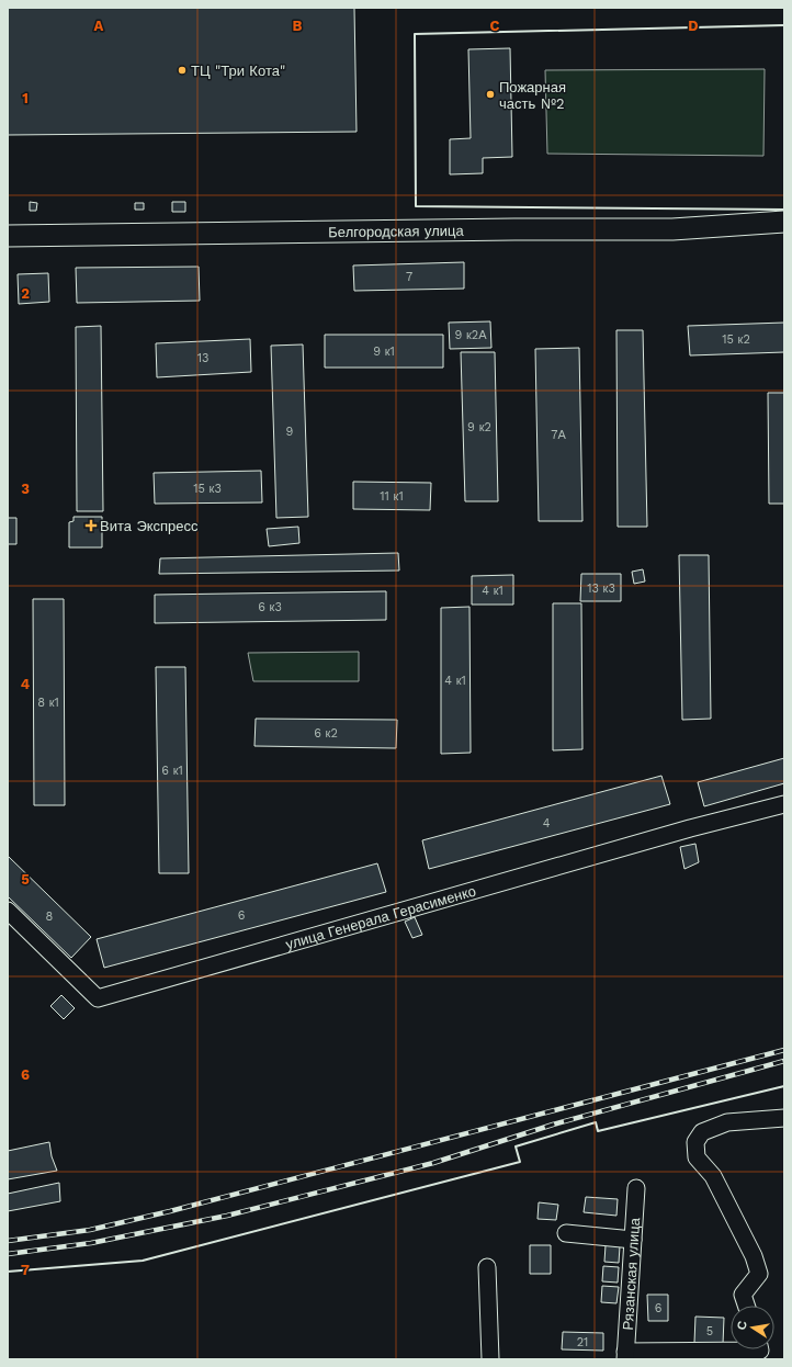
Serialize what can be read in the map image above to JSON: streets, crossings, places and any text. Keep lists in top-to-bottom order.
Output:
{
  "streets": {
    "main road": ["Белгородская улица"],
    "street": ["улица Генерала Герасименко", "Рязанская улица"]
  },
  "places": {
    "other": ["ТЦ \"Три Кота\"", "Пожарная часть №2"],
    "health": ["Вита Экспресс"]
  },
  "house_numbers": [
    "7",
    "9 к2А",
    "15 к2",
    "9 к1",
    "13",
    "9 к2",
    "9",
    "7А",
    "15 к3",
    "11 к1",
    "13 к3",
    "4 к1",
    "6 к3",
    "4 к1",
    "8 к1",
    "6 к2",
    "6 к1",
    "4",
    "6",
    "8",
    "6",
    "5",
    "21"
  ],
  "north": "left",
  "grid": {
    "columns": [
      "A",
      "B",
      "C",
      "D"
    ],
    "rows": [
      "1",
      "2",
      "3",
      "4",
      "5",
      "6",
      "7"
    ]
  }
}
